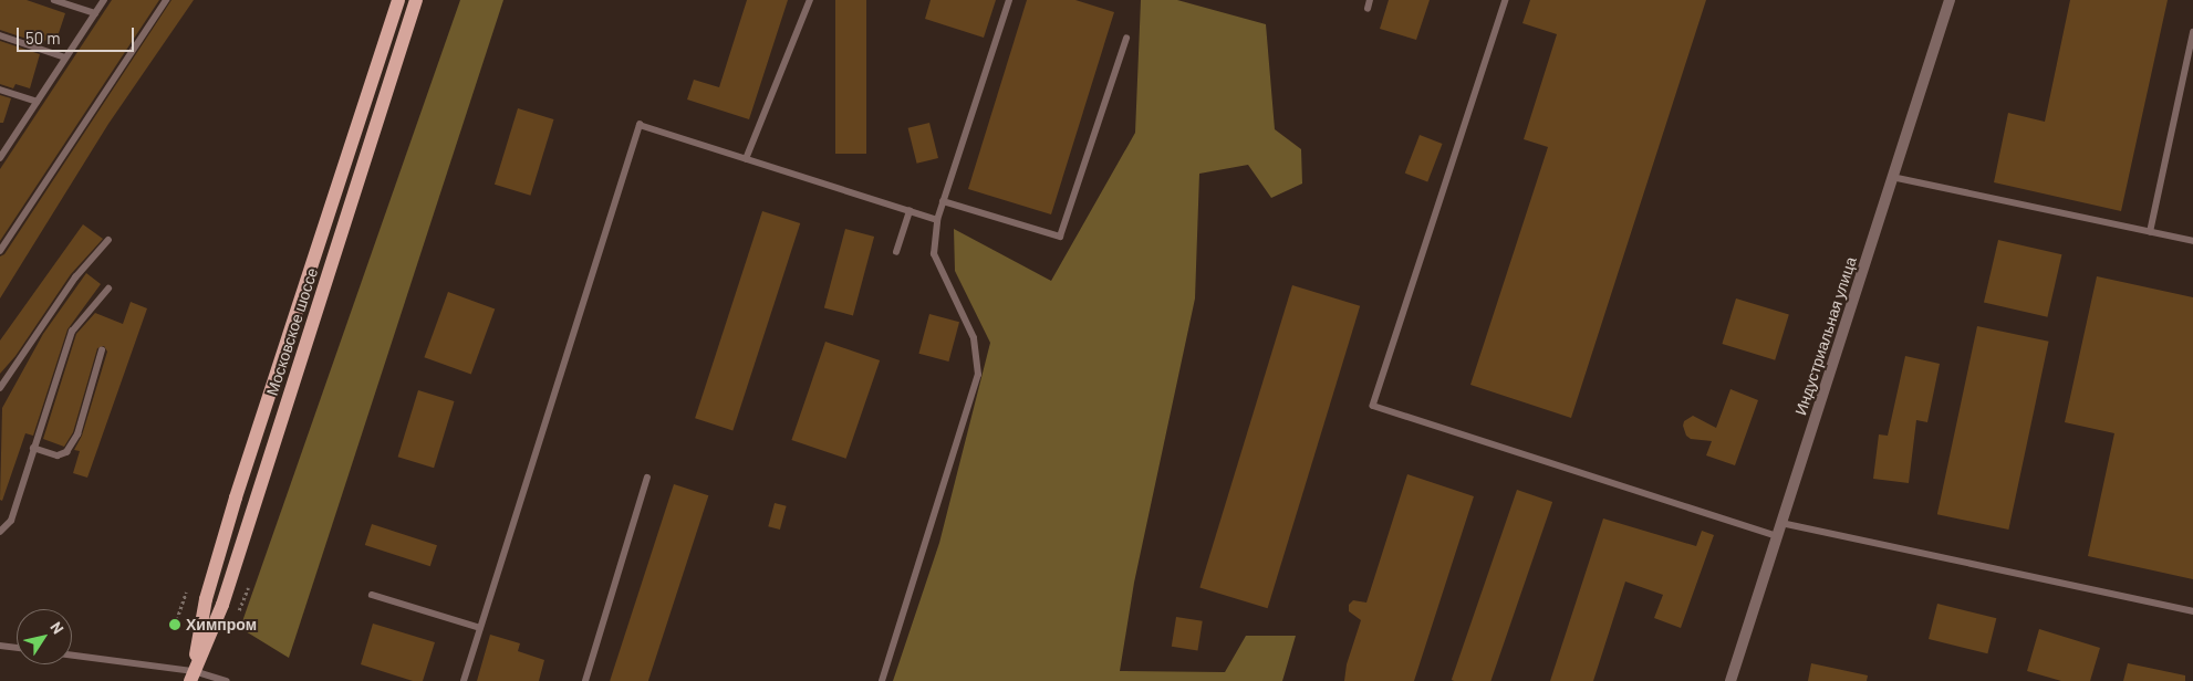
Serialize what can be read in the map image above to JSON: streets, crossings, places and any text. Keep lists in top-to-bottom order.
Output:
{
  "streets": {
    "main road": ["Московское шоссе"],
    "street": ["Индустриальная улица"]
  },
  "places": ["Химпром"],
  "scale_bar": "50 m",
  "north": "top right"
}
